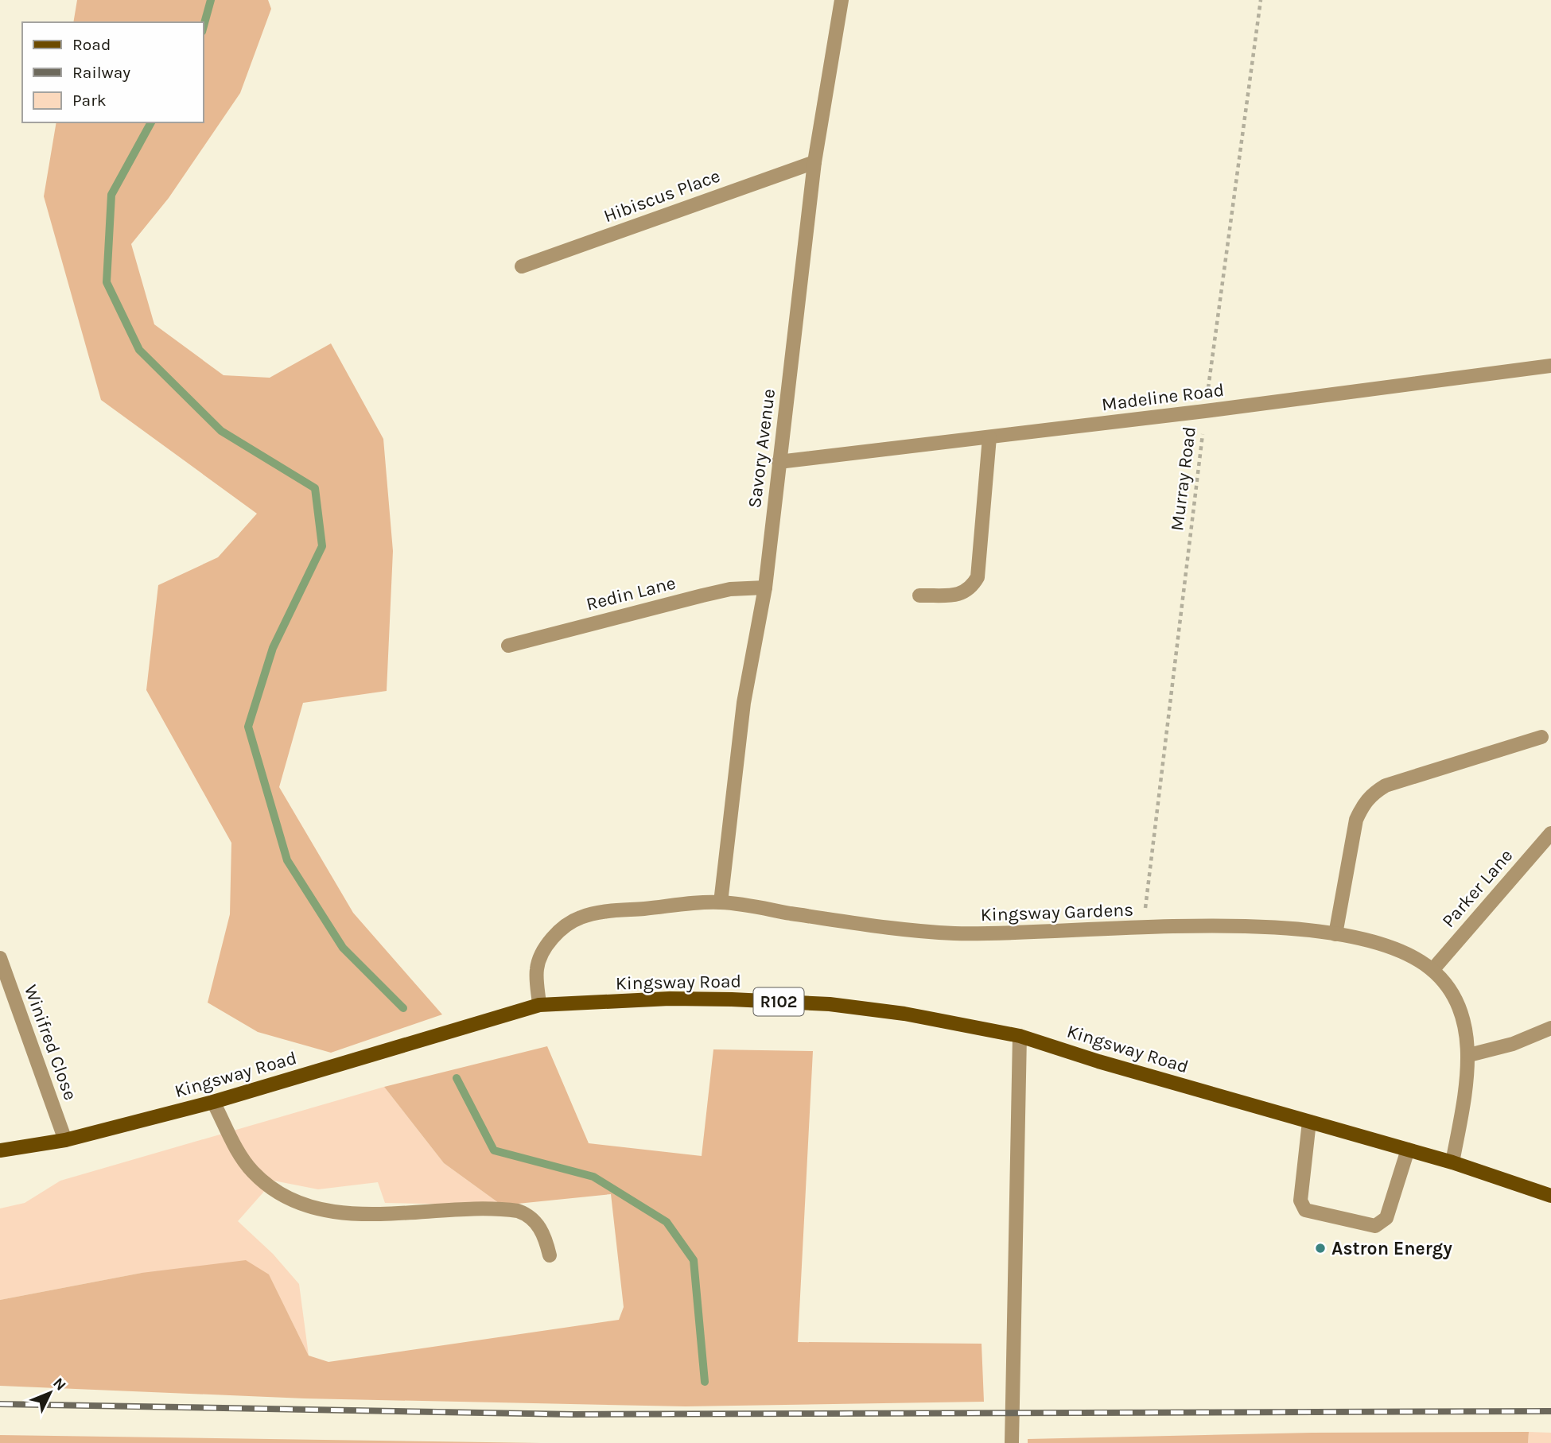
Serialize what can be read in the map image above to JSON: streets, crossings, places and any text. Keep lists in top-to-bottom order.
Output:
{
  "streets": {
    "main road": ["Kingsway Road", "R102"],
    "street": [
      "Hibiscus Place",
      "Madeline Road",
      "Savory Avenue",
      "Redin Lane",
      "Parker Lane",
      "Kingsway Gardens",
      "Winifred Close"
    ],
    "path": ["Murray Road"]
  },
  "crossings": [
    ["Hibiscus Place", "Savory Avenue"],
    ["Madeline Road", "Savory Avenue"],
    ["Madeline Road", "Murray Road"],
    ["Savory Avenue", "Redin Lane"],
    ["Savory Avenue", "Kingsway Gardens"],
    ["Murray Road", "Kingsway Gardens"],
    ["Parker Lane", "Kingsway Gardens"],
    ["Kingsway Gardens", "Kingsway Road"],
    ["Kingsway Road", "Winifred Close"]
  ],
  "places": ["Astron Energy"],
  "legend": ["Road", "Railway", "Park"],
  "north": "top right"
}
